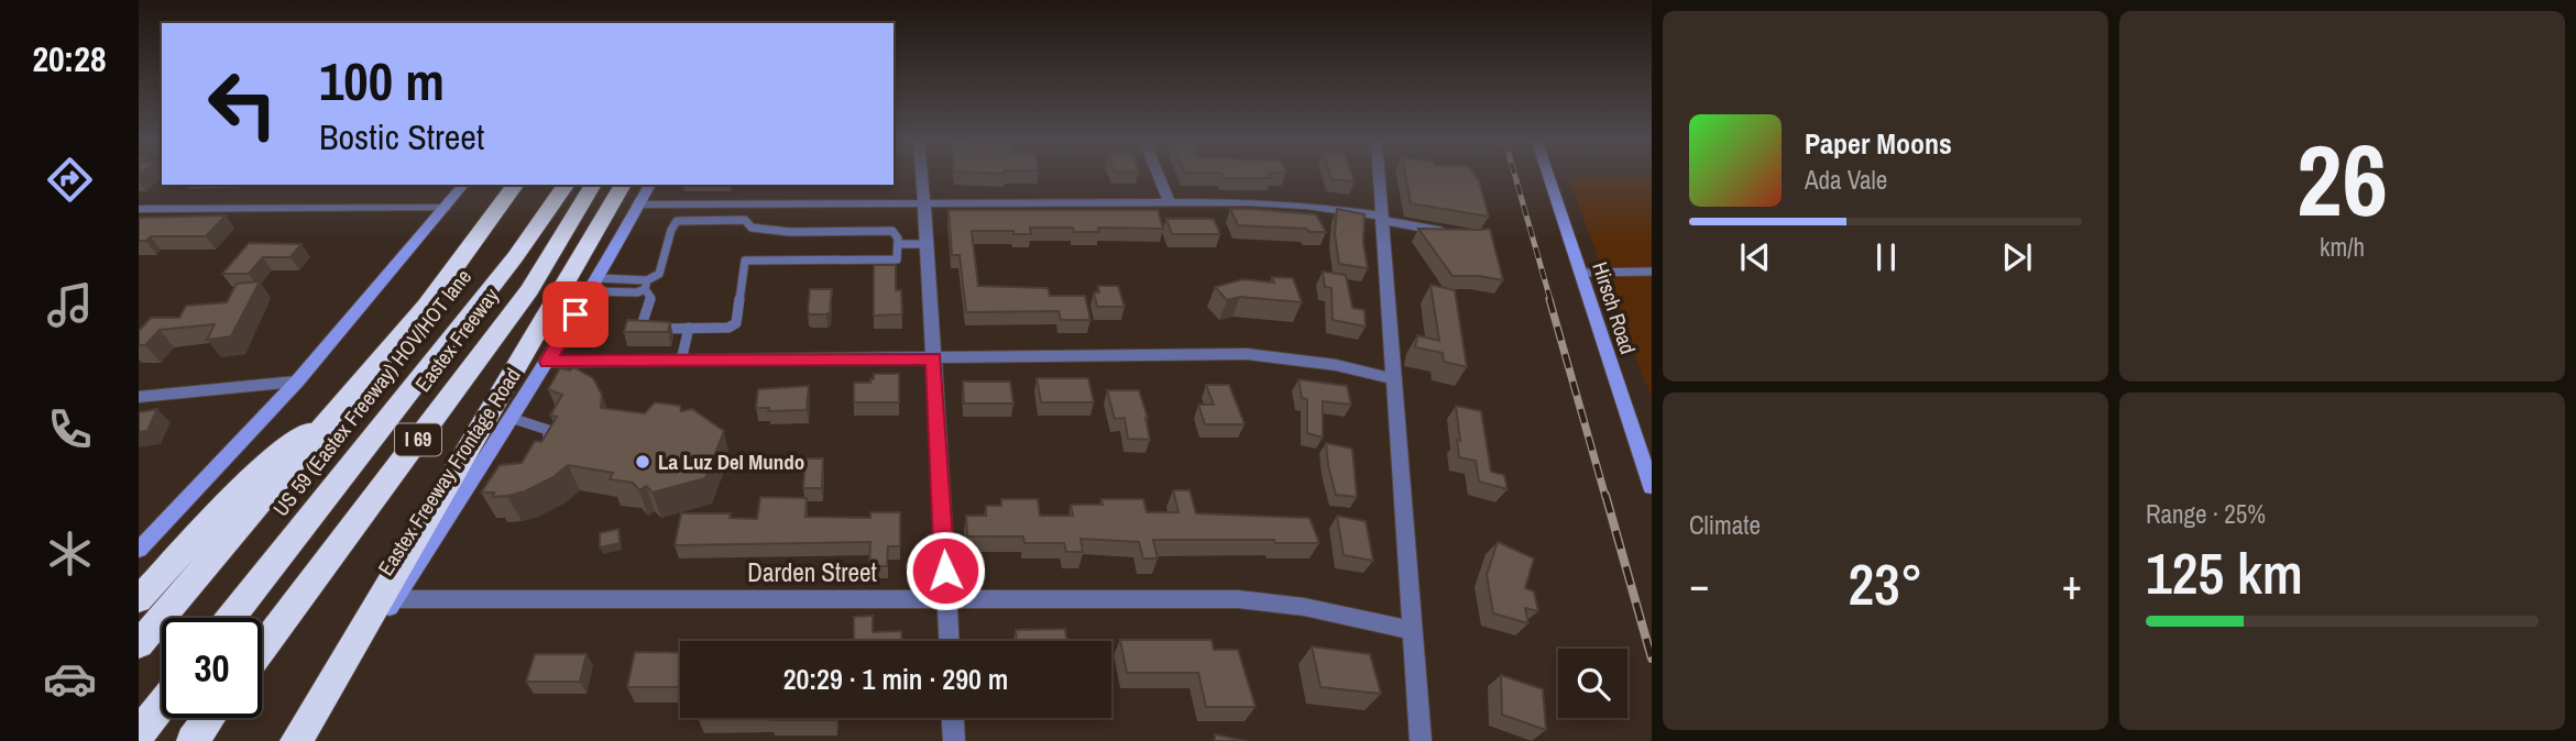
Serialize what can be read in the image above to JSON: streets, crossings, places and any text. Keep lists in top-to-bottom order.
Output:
{
  "streets": {
    "highway": ["Eastex Freeway", "US 59 (Eastex Freeway) HOV/HOT lane", "I 69"],
    "main road": ["Hirsch Road", "Eastex Freeway Frontage Road"],
    "street": ["Darden Street"]
  },
  "crossings": [
    ["Eastex Freeway Frontage Road", "Darden Street"]
  ],
  "places": ["La Luz Del Mundo"],
  "page": {
    "tabs": "20:28",
    "tile": [
      ["26", "km/h"],
      "Climate",
      ["Range · 25%", "125 km"]
    ],
    "turn": ["100 m", "Bostic Street"],
    "song": ["Paper Moons", "Ada Vale"],
    "heat": ["−", "23°", "+"],
    "limit": "30",
    "trip": "20:29 · 1 min · 290 m"
  }
}
